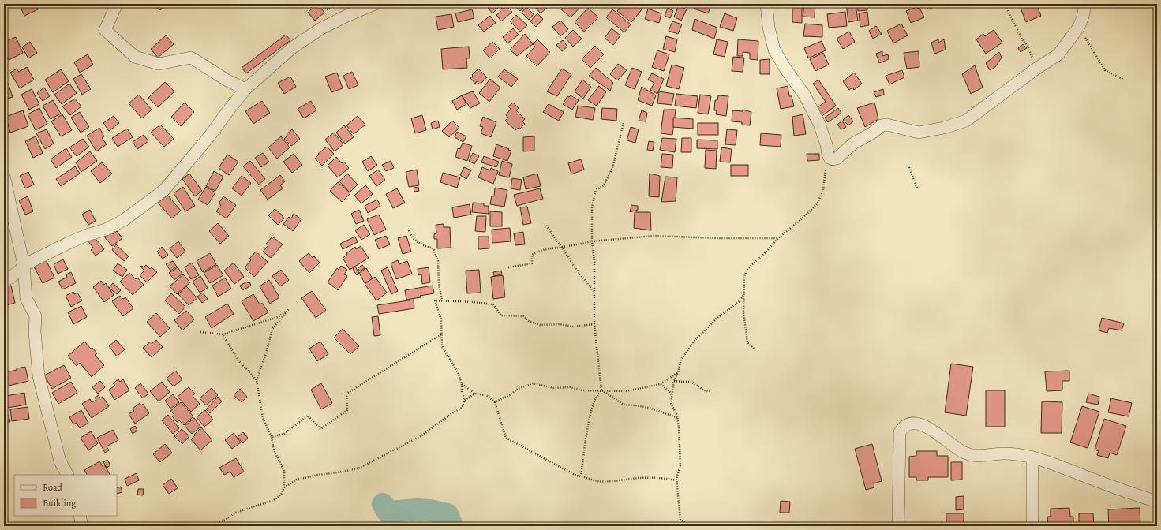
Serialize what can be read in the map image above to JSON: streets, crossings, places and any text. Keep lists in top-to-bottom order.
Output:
{
  "legend": ["Road", "Building"]
}
